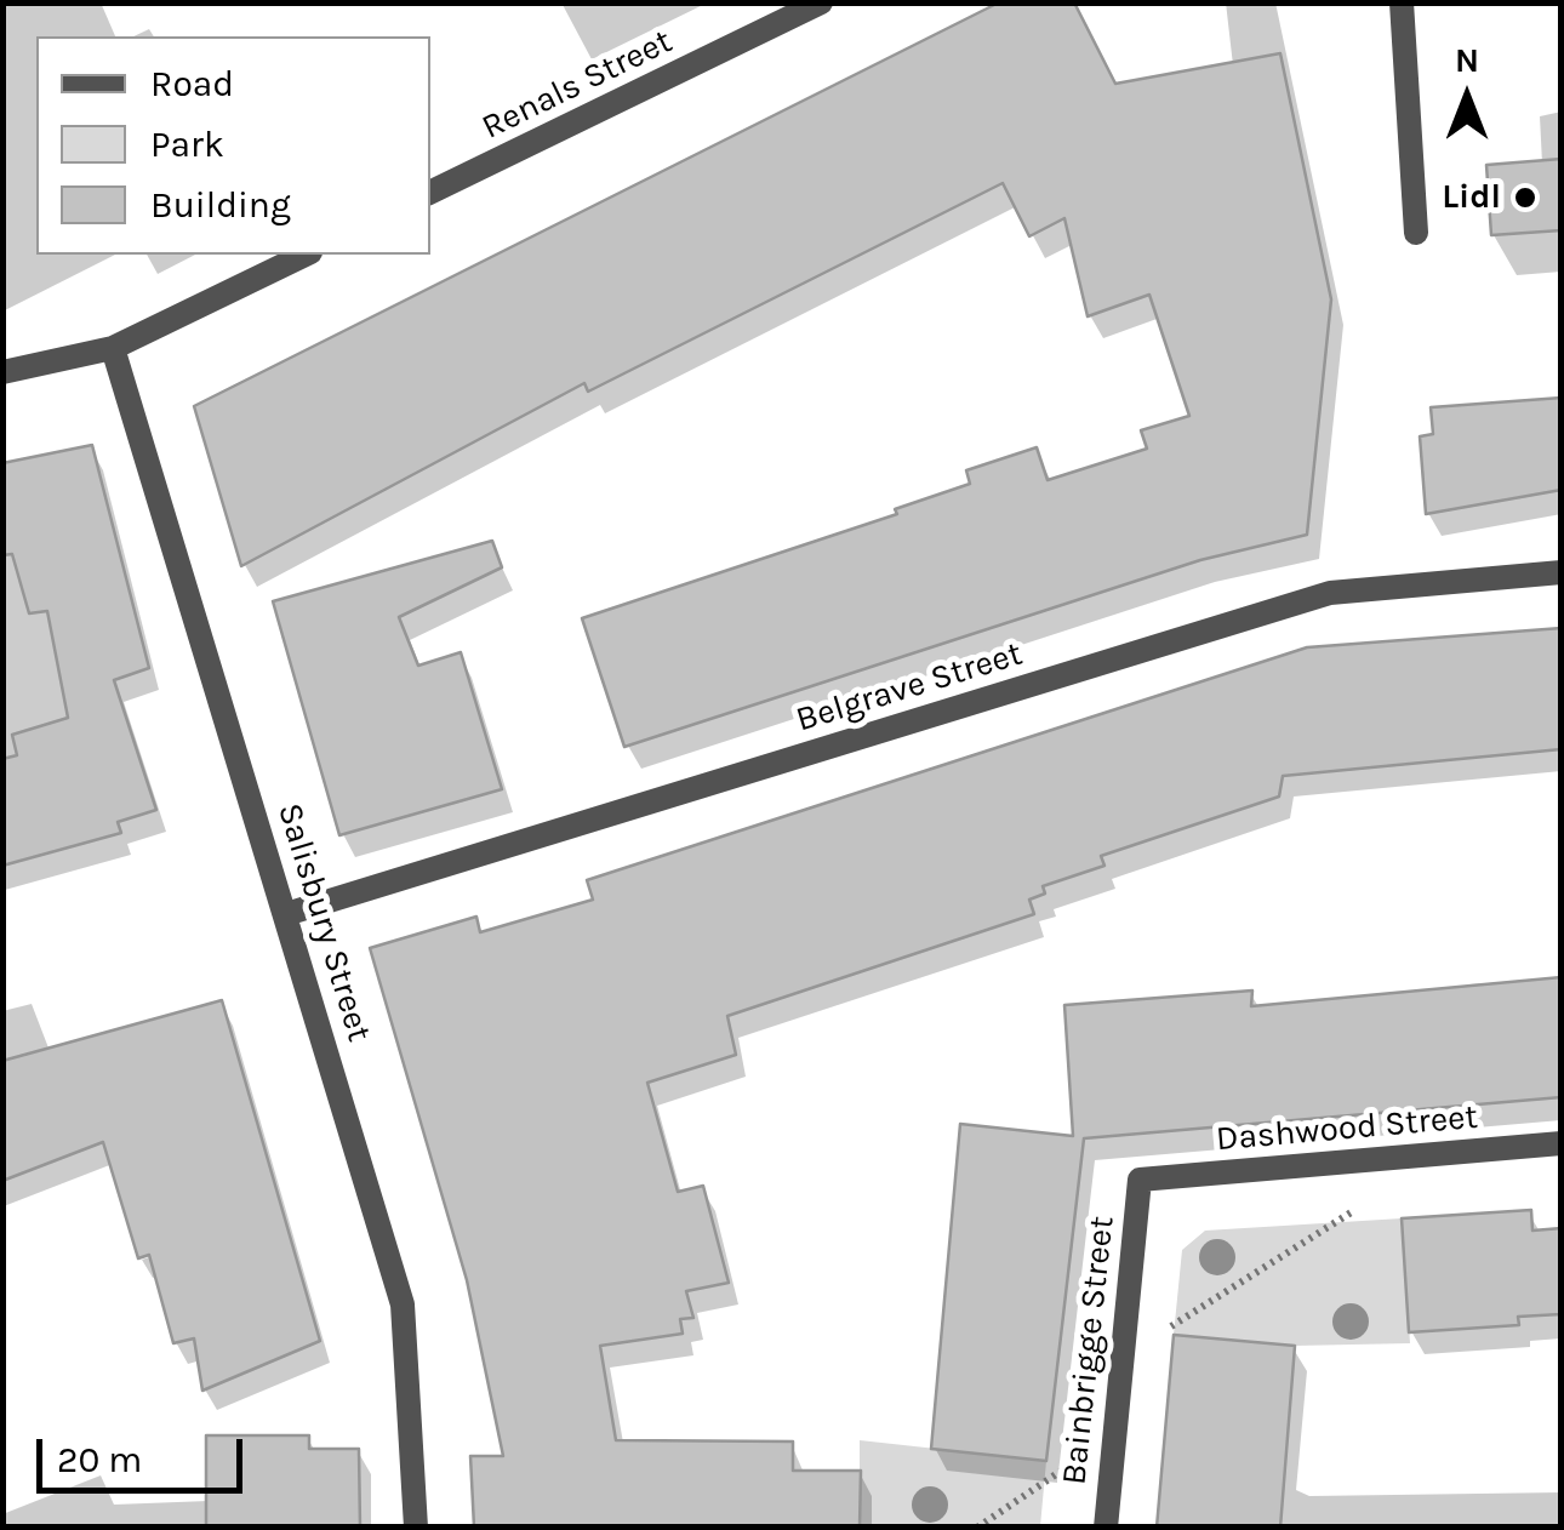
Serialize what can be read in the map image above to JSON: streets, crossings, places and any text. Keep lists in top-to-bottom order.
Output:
{
  "streets": {
    "street": [
      "Renals Street",
      "Belgrave Street",
      "Salisbury Street",
      "Dashwood Street",
      "Bainbrigge Street"
    ]
  },
  "crossings": [
    ["Belgrave Street", "Salisbury Street"],
    ["Dashwood Street", "Bainbrigge Street"]
  ],
  "places": ["Lidl"],
  "legend": ["Road", "Park", "Building"],
  "scale_bar": "20 m",
  "north": "top"
}
